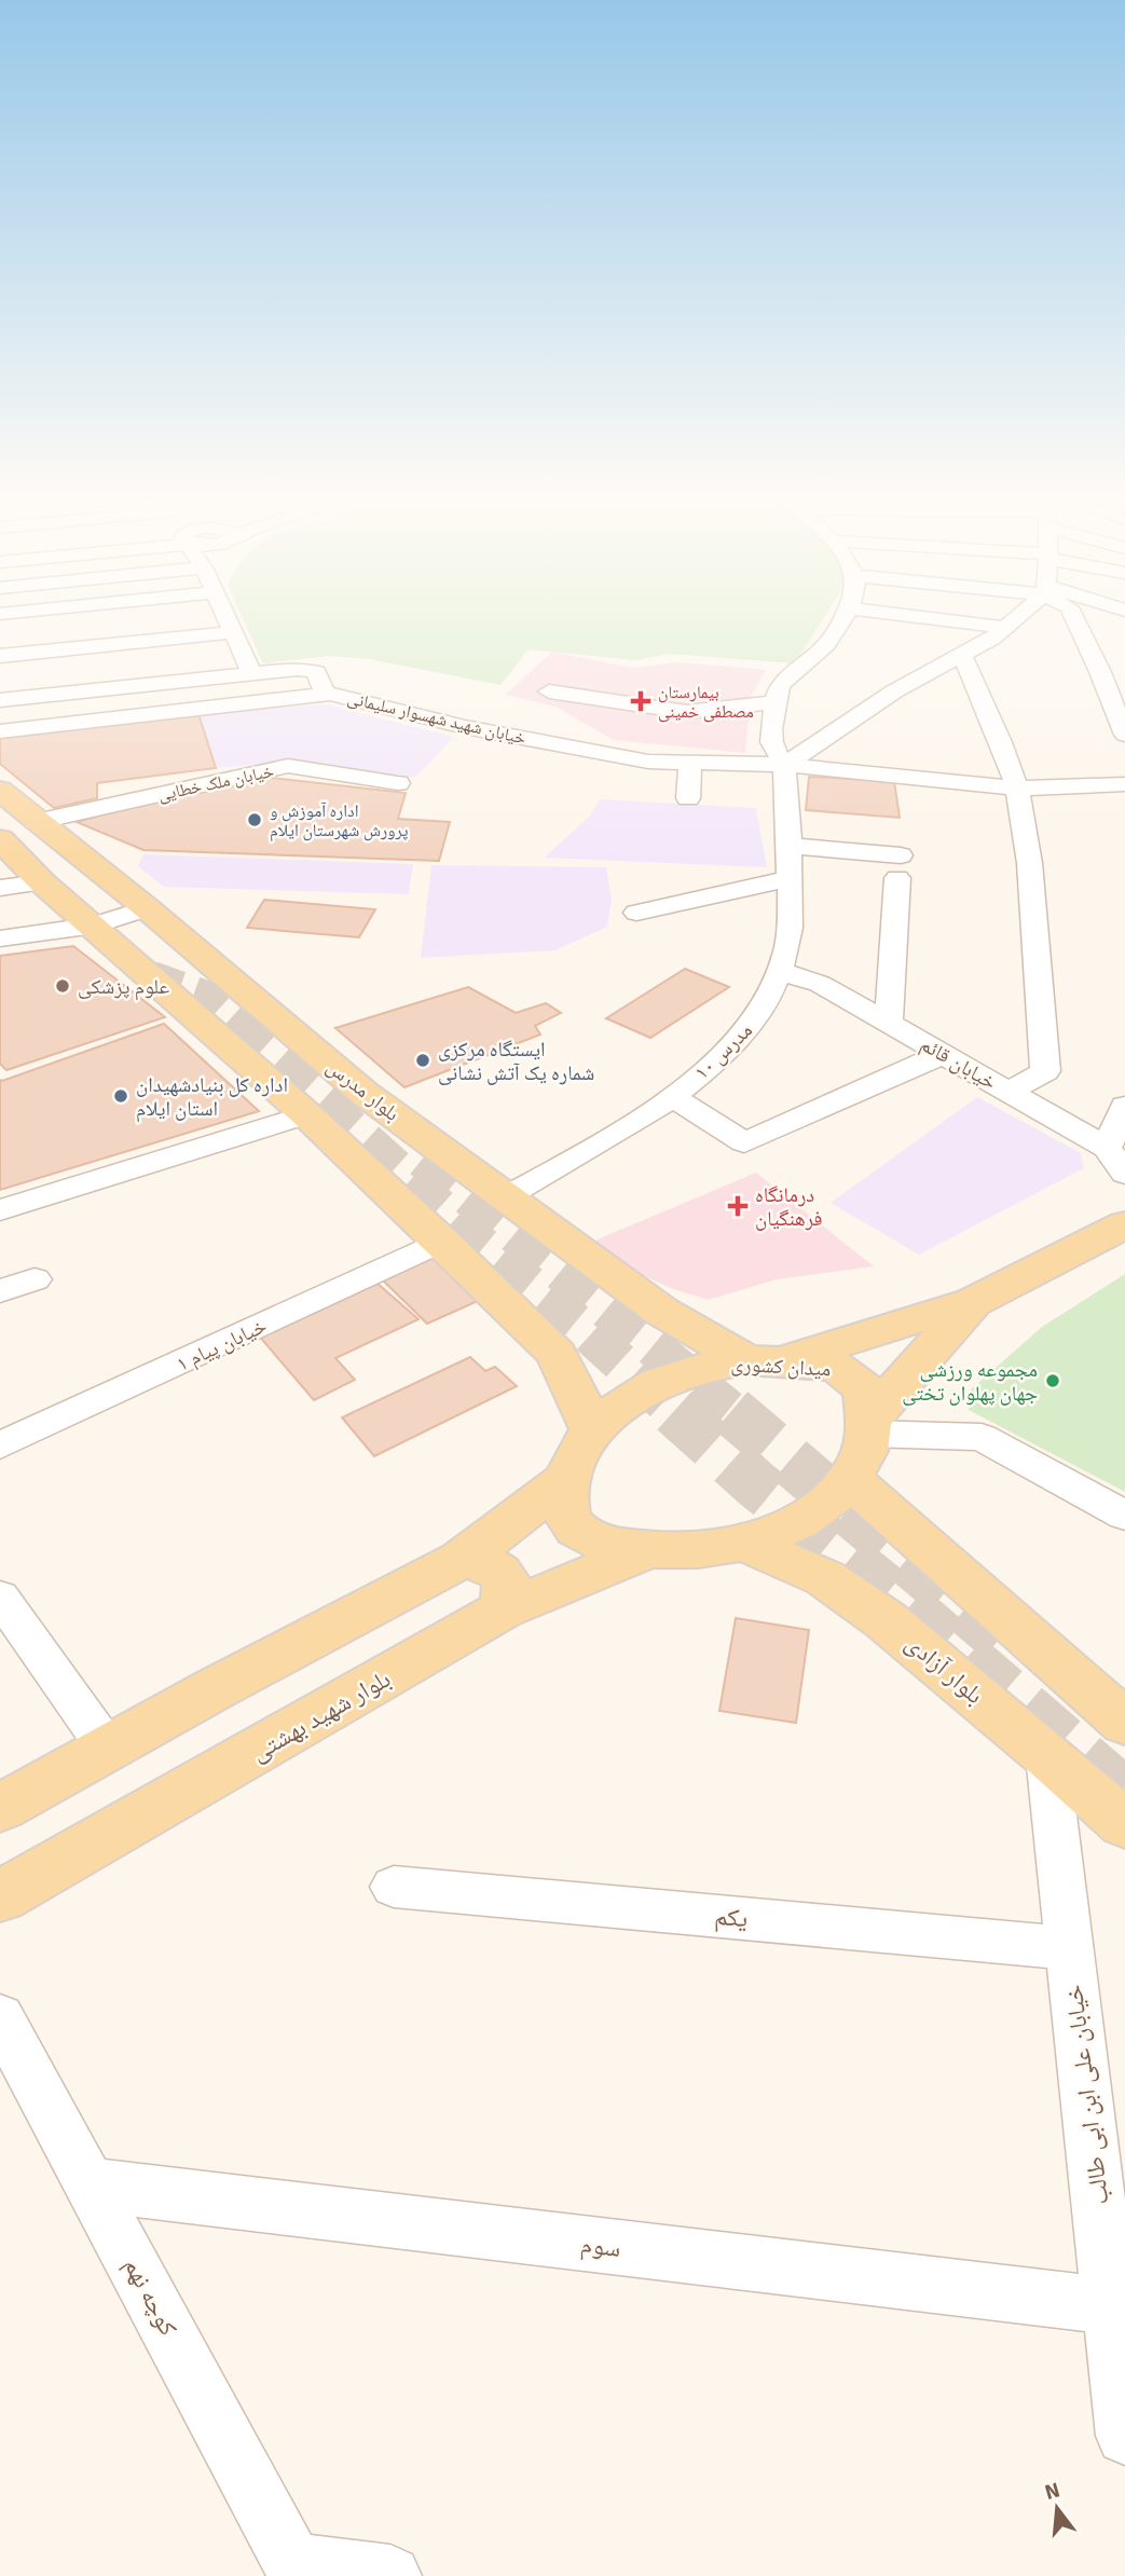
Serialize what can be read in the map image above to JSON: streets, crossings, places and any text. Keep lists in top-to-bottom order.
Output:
{
  "streets": {
    "main road": [
      "بلوار مدرس",
      "میدان کشوری",
      "بلوار آزادی",
      "بلوار شهید بهشتی"
    ],
    "street": [
      "خیابان شهید شهسوار سلیمانی",
      "خیابان ملک خطایی",
      "مدرس ۱۰",
      "خیابان قائم",
      "خیابان پیام ۱",
      "یکم",
      "خیابان علی ابن ابی طالب",
      "سوم",
      "کوچه نهم"
    ]
  },
  "crossings": [
    ["خیابان شهید شهسوار سلیمانی", "مدرس ۱۰"],
    ["خیابان ملک خطایی", "بلوار مدرس"],
    ["مدرس ۱۰", "خیابان قائم"],
    ["مدرس ۱۰", "بلوار مدرس"],
    ["بلوار مدرس", "میدان کشوری"],
    ["بلوار مدرس", "بلوار آزادی"],
    ["بلوار مدرس", "بلوار شهید بهشتی"],
    ["میدان کشوری", "بلوار آزادی"],
    ["میدان کشوری", "بلوار شهید بهشتی"],
    ["بلوار آزادی", "بلوار شهید بهشتی"],
    ["بلوار آزادی", "خیابان علی ابن ابی طالب"],
    ["یکم", "خیابان علی ابن ابی طالب"],
    ["خیابان علی ابن ابی طالب", "سوم"],
    ["سوم", "کوچه نهم"]
  ],
  "places": {
    "health": ["بیمارستان مصطفی خمینی", "درمانگاه فرهنگیان"],
    "other": [
      "اداره آموزش و پرورش شهرستان ایلام",
      "علوم پزشکی",
      "ایستگاه مرکزی شماره یک آتش نشانی",
      "اداره کل بنیادشهیدان استان ایلام",
      "مجموعه ورزشی جهان پهلوان تختی"
    ]
  },
  "north": "top"
}
